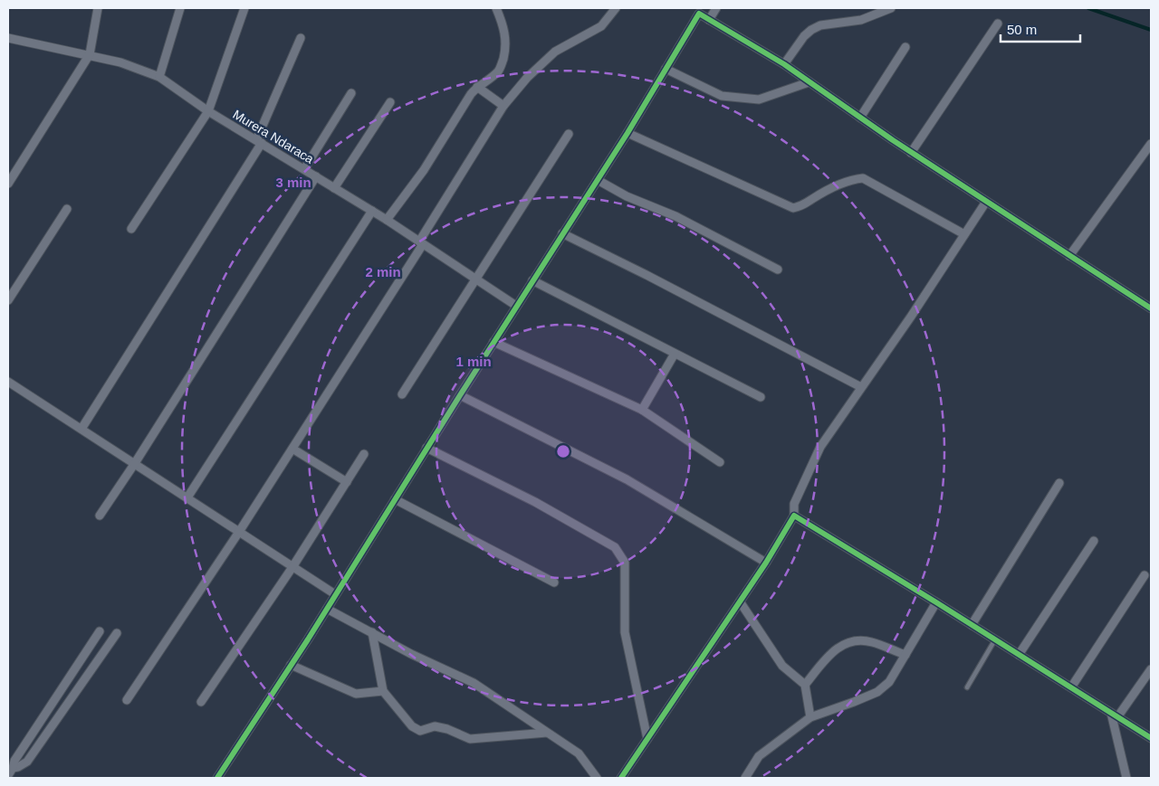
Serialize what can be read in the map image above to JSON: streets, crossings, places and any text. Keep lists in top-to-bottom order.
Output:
{
  "streets": {
    "street": ["Murera Ndaraca"]
  },
  "scale_bar": "50 m",
  "rings": ["3 min", "2 min", "1 min"]
}
